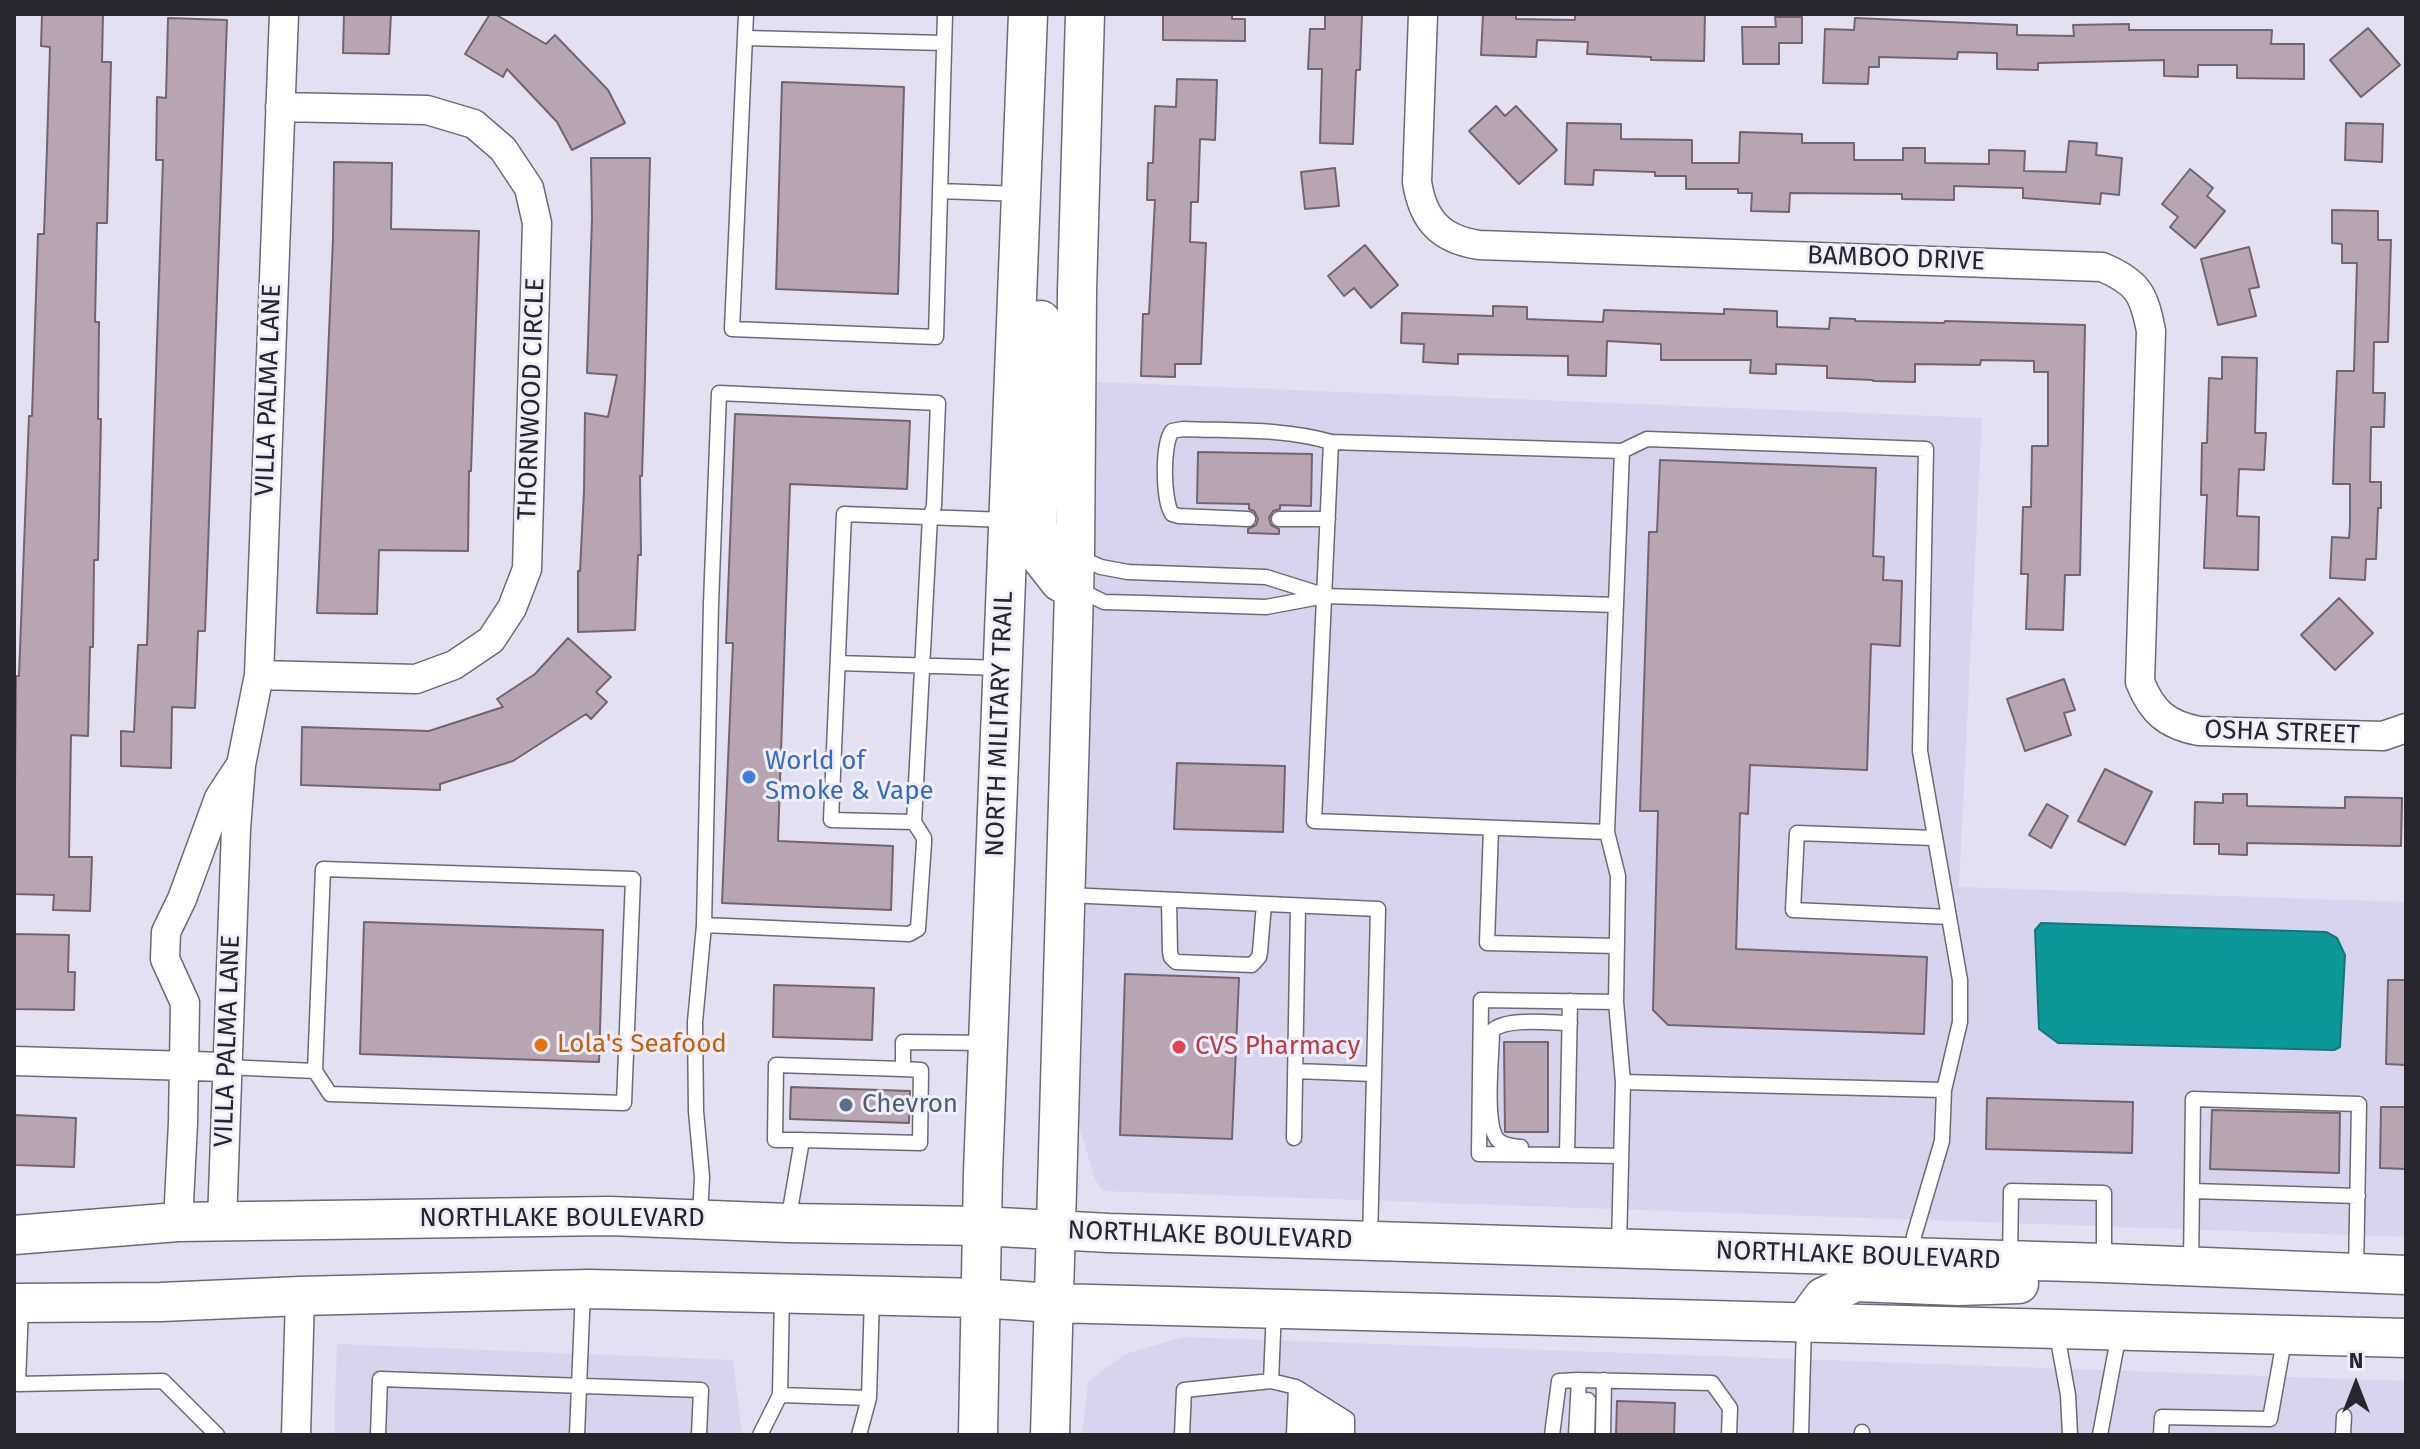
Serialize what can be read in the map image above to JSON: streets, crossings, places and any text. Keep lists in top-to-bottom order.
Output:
{
  "streets": {
    "main road": ["NORTH MILITARY TRAIL", "NORTHLAKE BOULEVARD"],
    "street": [
      "BAMBOO DRIVE",
      "VILLA PALMA LANE",
      "THORNWOOD CIRCLE",
      "OSHA STREET"
    ]
  },
  "crossings": [
    ["BAMBOO DRIVE", "OSHA STREET"],
    ["VILLA PALMA LANE", "THORNWOOD CIRCLE"],
    ["VILLA PALMA LANE", "NORTHLAKE BOULEVARD"],
    ["NORTH MILITARY TRAIL", "NORTHLAKE BOULEVARD"]
  ],
  "places": [
    "World of Smoke & Vape",
    "Lola's Seafood",
    "CVS Pharmacy",
    "Chevron"
  ],
  "north": "top"
}
